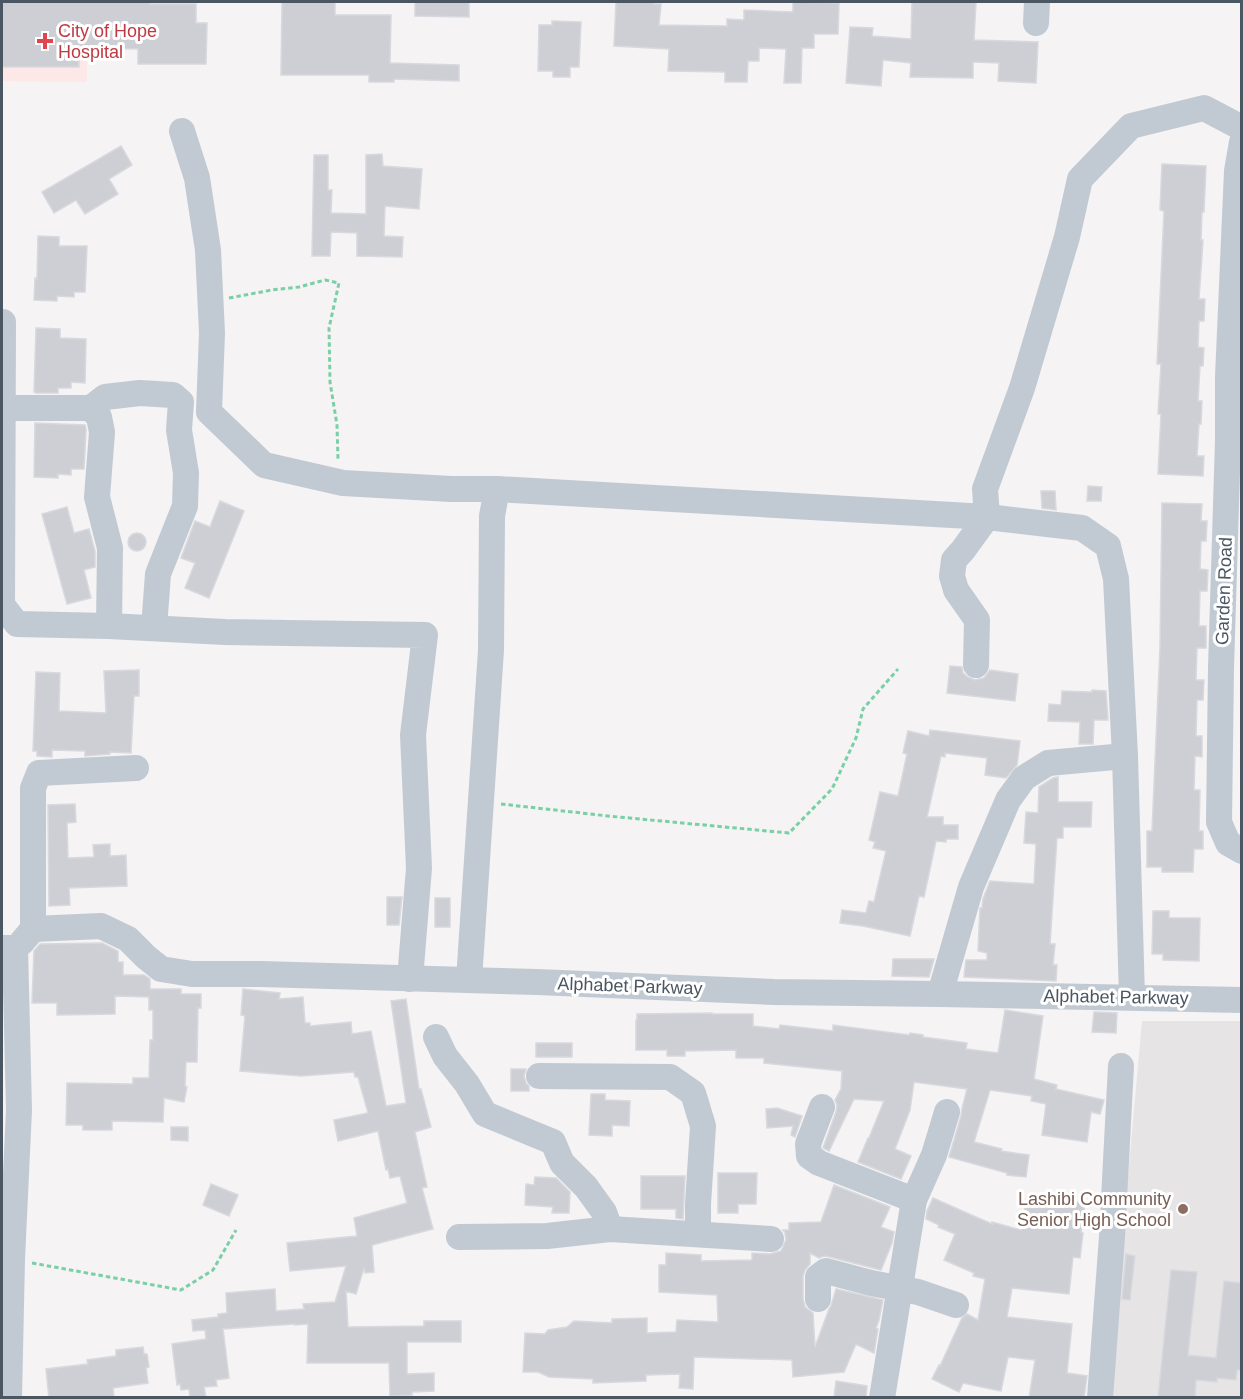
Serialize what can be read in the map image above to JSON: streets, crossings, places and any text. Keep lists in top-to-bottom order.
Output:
{
  "streets": {
    "street": ["Garden Road", "Alphabet Parkway"]
  },
  "places": {
    "health": ["City of Hope Hospital"],
    "other": ["Lashibi Community Senior High School"]
  }
}
